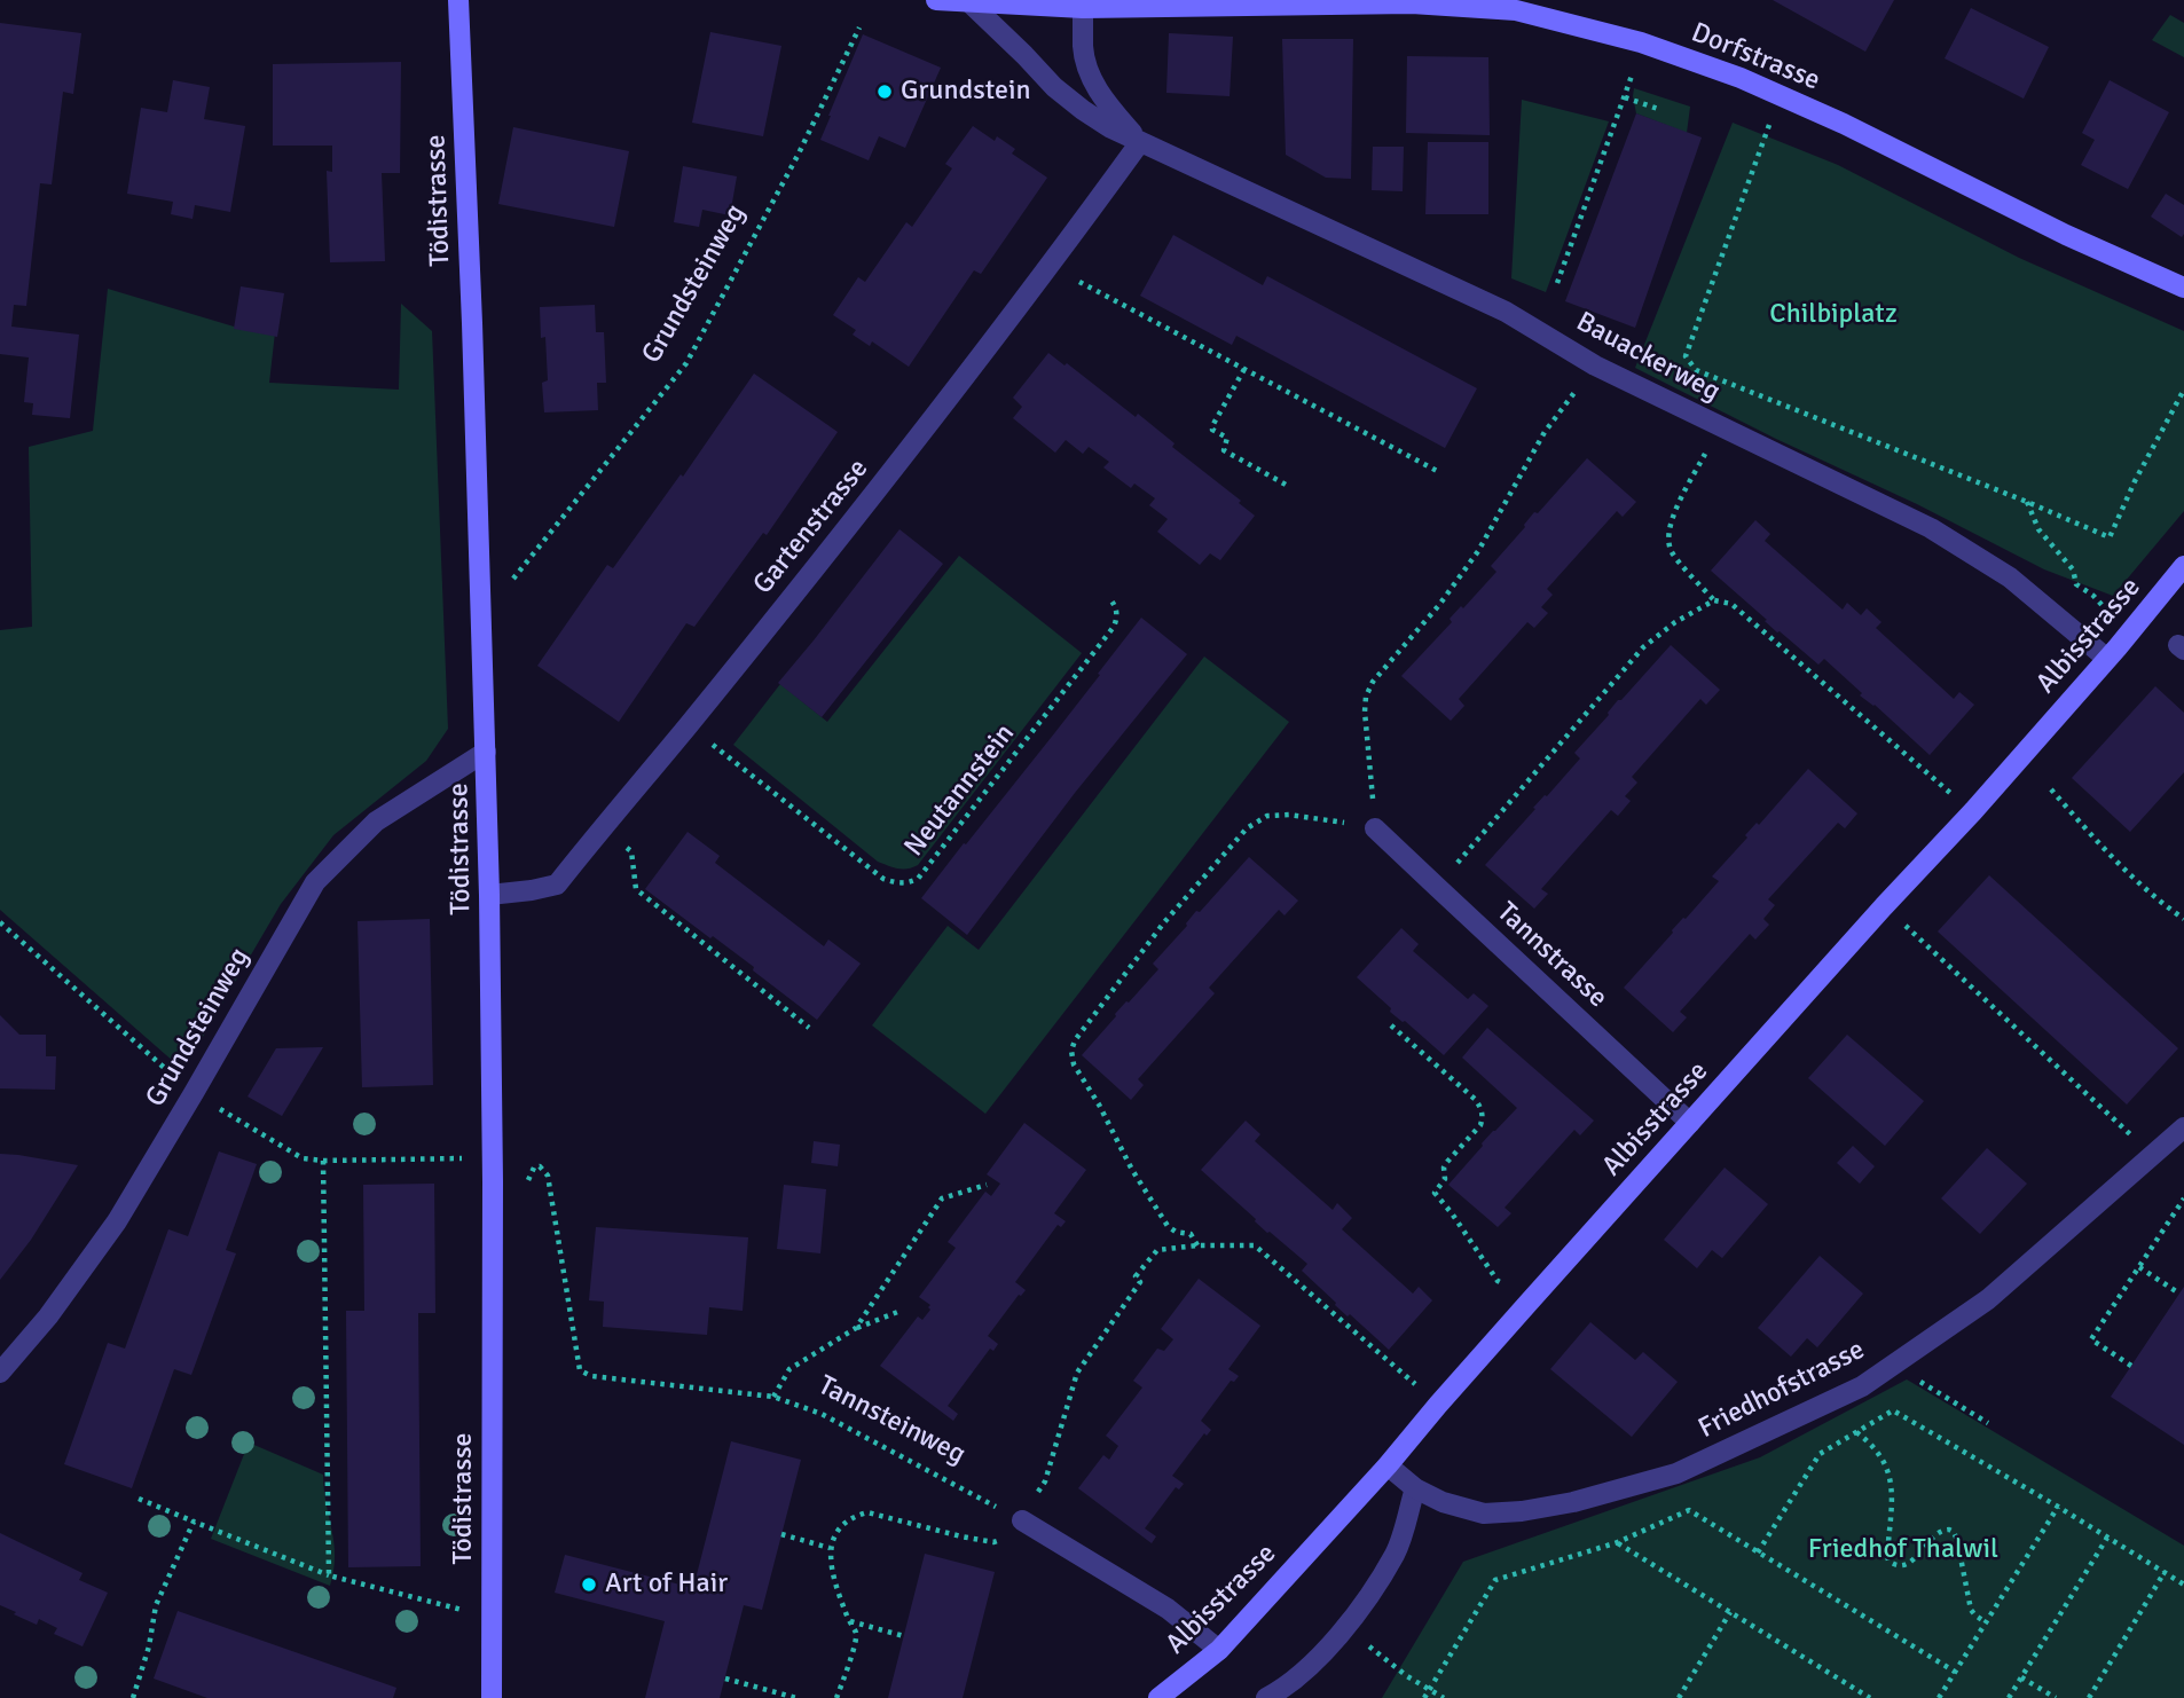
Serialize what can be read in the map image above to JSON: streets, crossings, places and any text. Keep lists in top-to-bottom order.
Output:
{
  "streets": {
    "street": [
      "Dorfstrasse",
      "Tödistrasse",
      "Grundsteinweg",
      "Bauackerweg",
      "Gartenstrasse",
      "Albisstrasse",
      "Tannstrasse",
      "Friedhofstrasse"
    ],
    "path": ["Neutannstein", "Tannsteinweg"]
  },
  "crossings": [
    ["Tödistrasse", "Grundsteinweg"],
    ["Tödistrasse", "Gartenstrasse"],
    ["Bauackerweg", "Gartenstrasse"],
    ["Bauackerweg", "Albisstrasse"],
    ["Albisstrasse", "Tannstrasse"],
    ["Albisstrasse", "Friedhofstrasse"]
  ],
  "parks": ["Chilbiplatz", "Friedhof Thalwil"],
  "places": ["Grundstein", "Art of Hair"]
}
